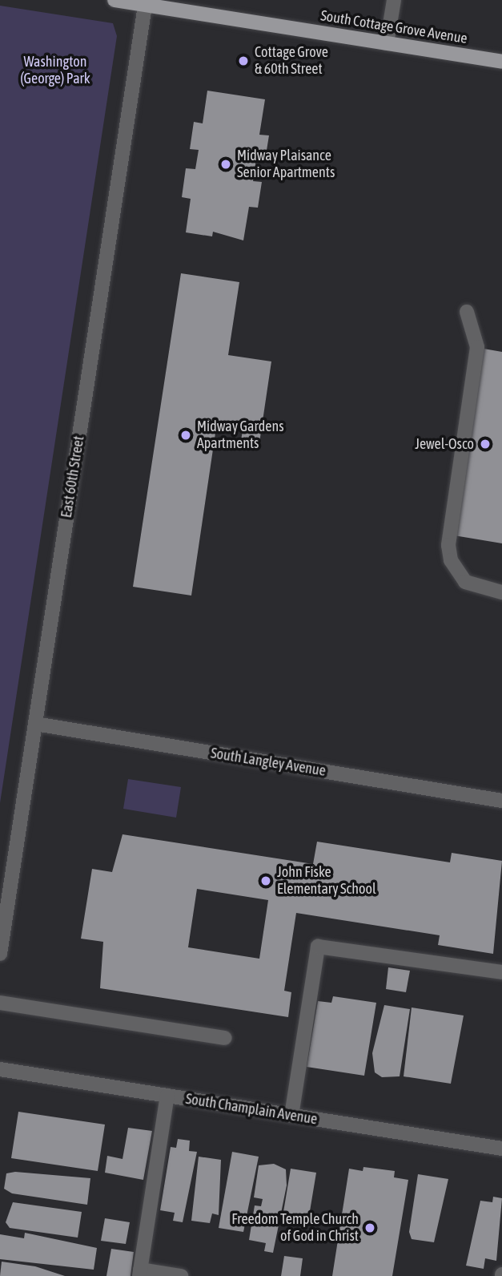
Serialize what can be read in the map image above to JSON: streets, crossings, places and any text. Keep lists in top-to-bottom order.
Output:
{
  "streets": {
    "main road": ["South Cottage Grove Avenue"],
    "street": ["East 60th Street", "South Langley Avenue", "South Champlain Avenue"]
  },
  "crossings": [
    ["South Cottage Grove Avenue", "East 60th Street"],
    ["East 60th Street", "South Langley Avenue"]
  ],
  "parks": ["Washington (George) Park"],
  "places": [
    "Cottage Grove & 60th Street",
    "Midway Plaisance Senior Apartments",
    "Midway Gardens Apartments",
    "Jewel-Osco",
    "John Fiske Elementary School",
    "Freedom Temple Church of God in Christ"
  ]
}
